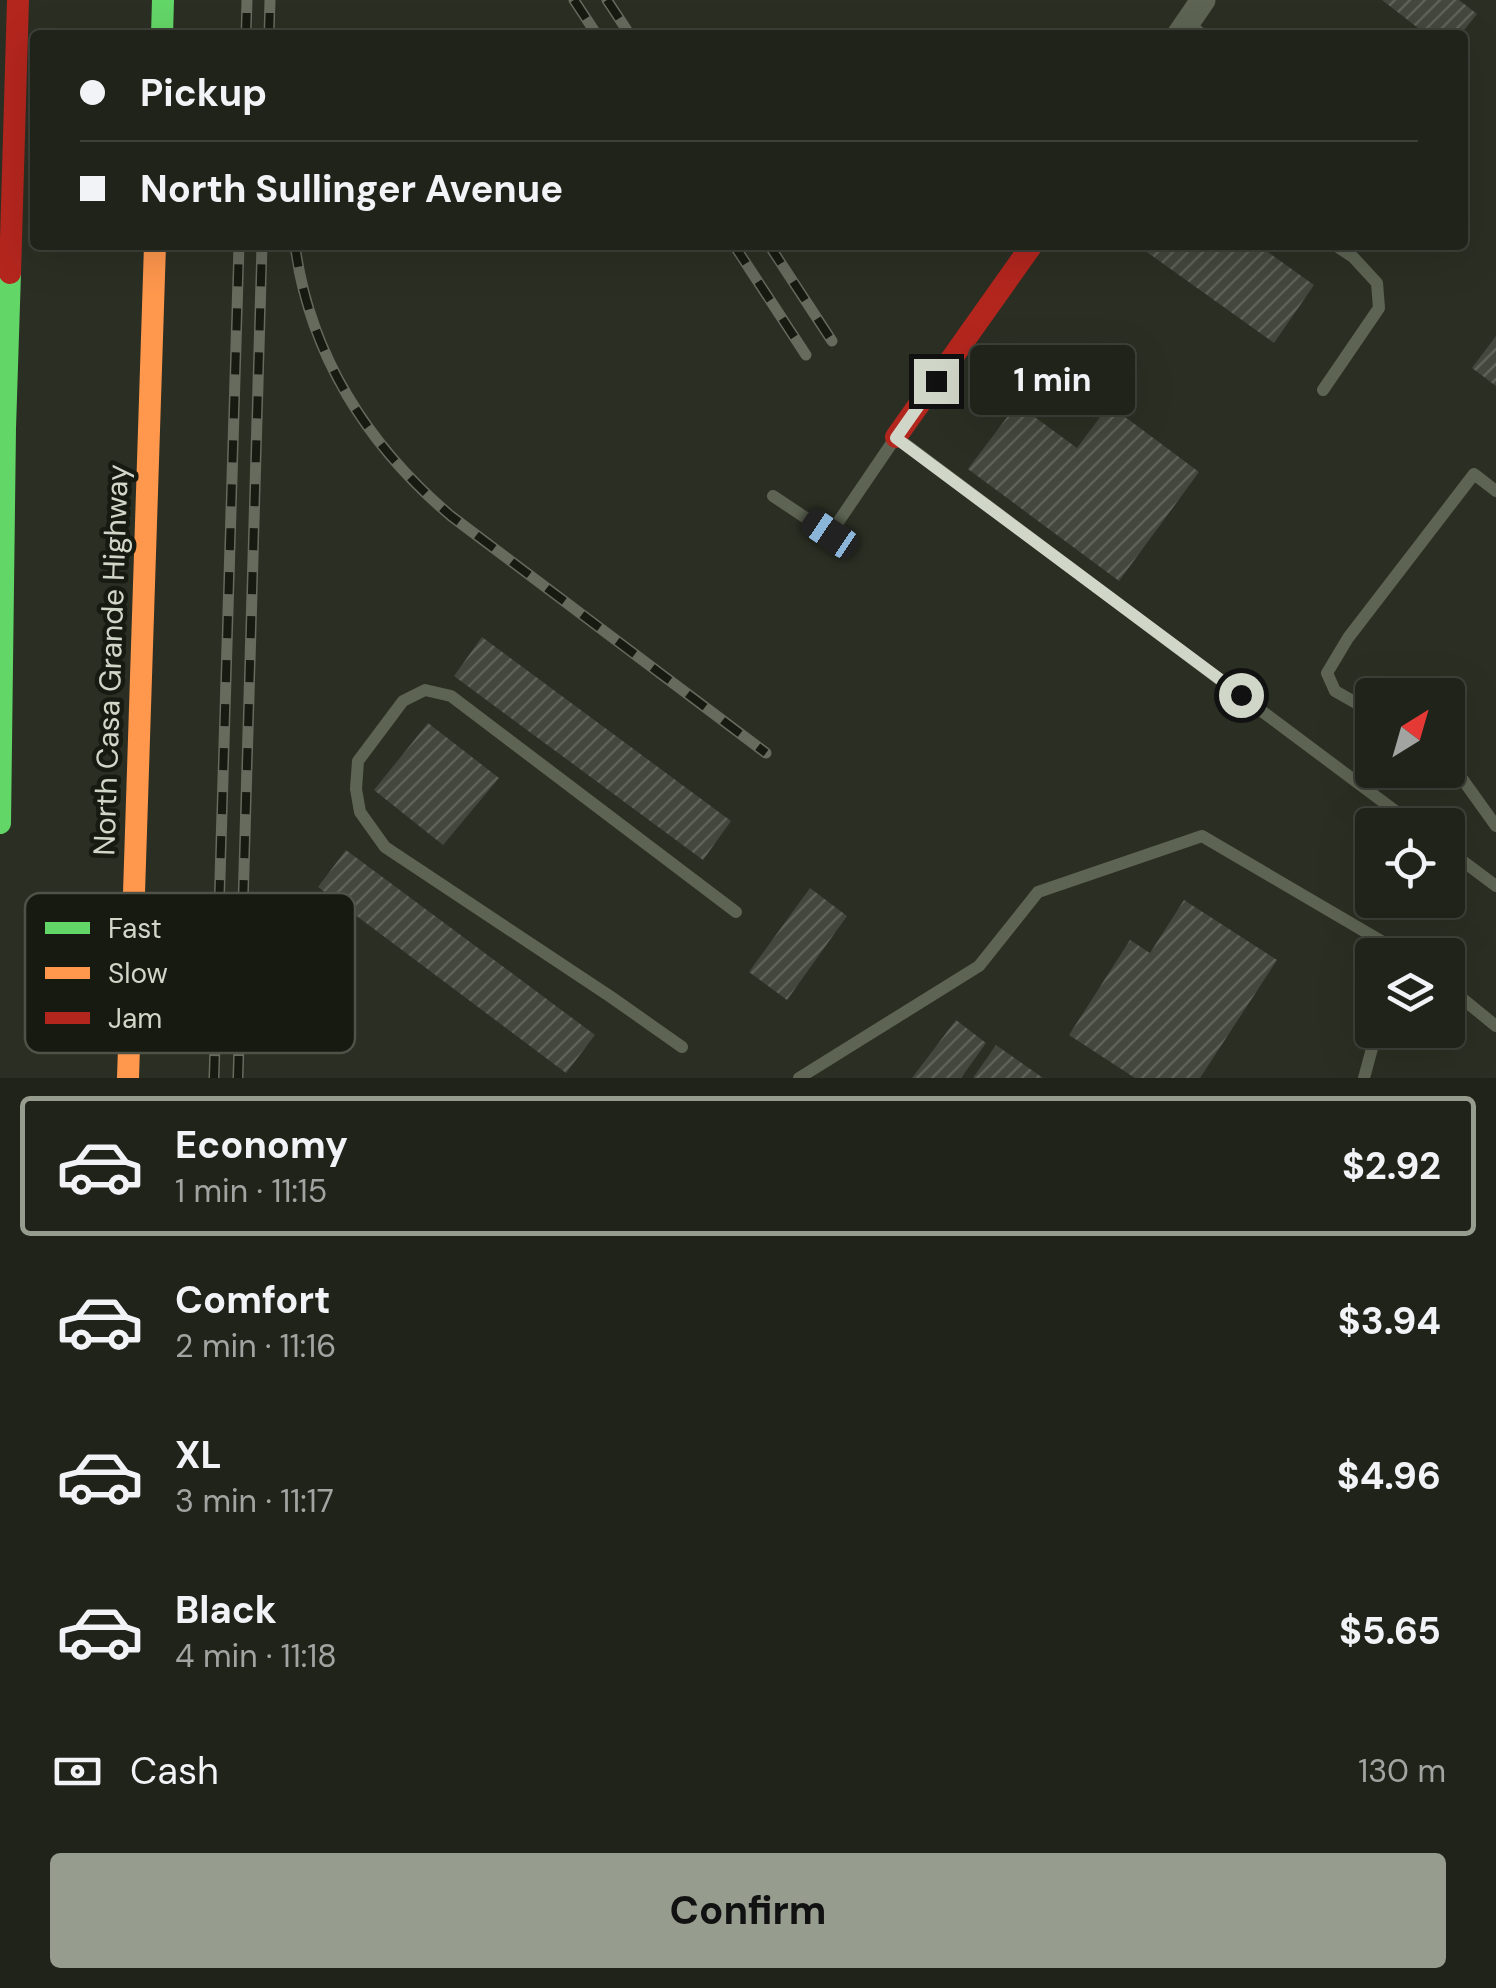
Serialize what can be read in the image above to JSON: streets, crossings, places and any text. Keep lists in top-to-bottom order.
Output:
{
  "streets": {
    "main road": ["North Casa Grande Highway"]
  },
  "legend": ["Fast", "Slow", "Jam"],
  "north": "top right",
  "page": {
    "banner": ["Pickup", "North Sullinger Avenue"],
    "bubble": "1 min",
    "list": [
      {
        "name": "Economy",
        "note": "1 min · 11:15",
        "value": "$2.92"
      },
      {
        "name": "Comfort",
        "note": "2 min · 11:16",
        "value": "$3.94"
      },
      {
        "name": "XL",
        "note": "3 min · 11:17",
        "value": "$4.96"
      },
      {
        "name": "Black",
        "note": "4 min · 11:18",
        "value": "$5.65"
      }
    ],
    "pay": ["Cash", "130 m"],
    "buttons": "Confirm"
  }
}
